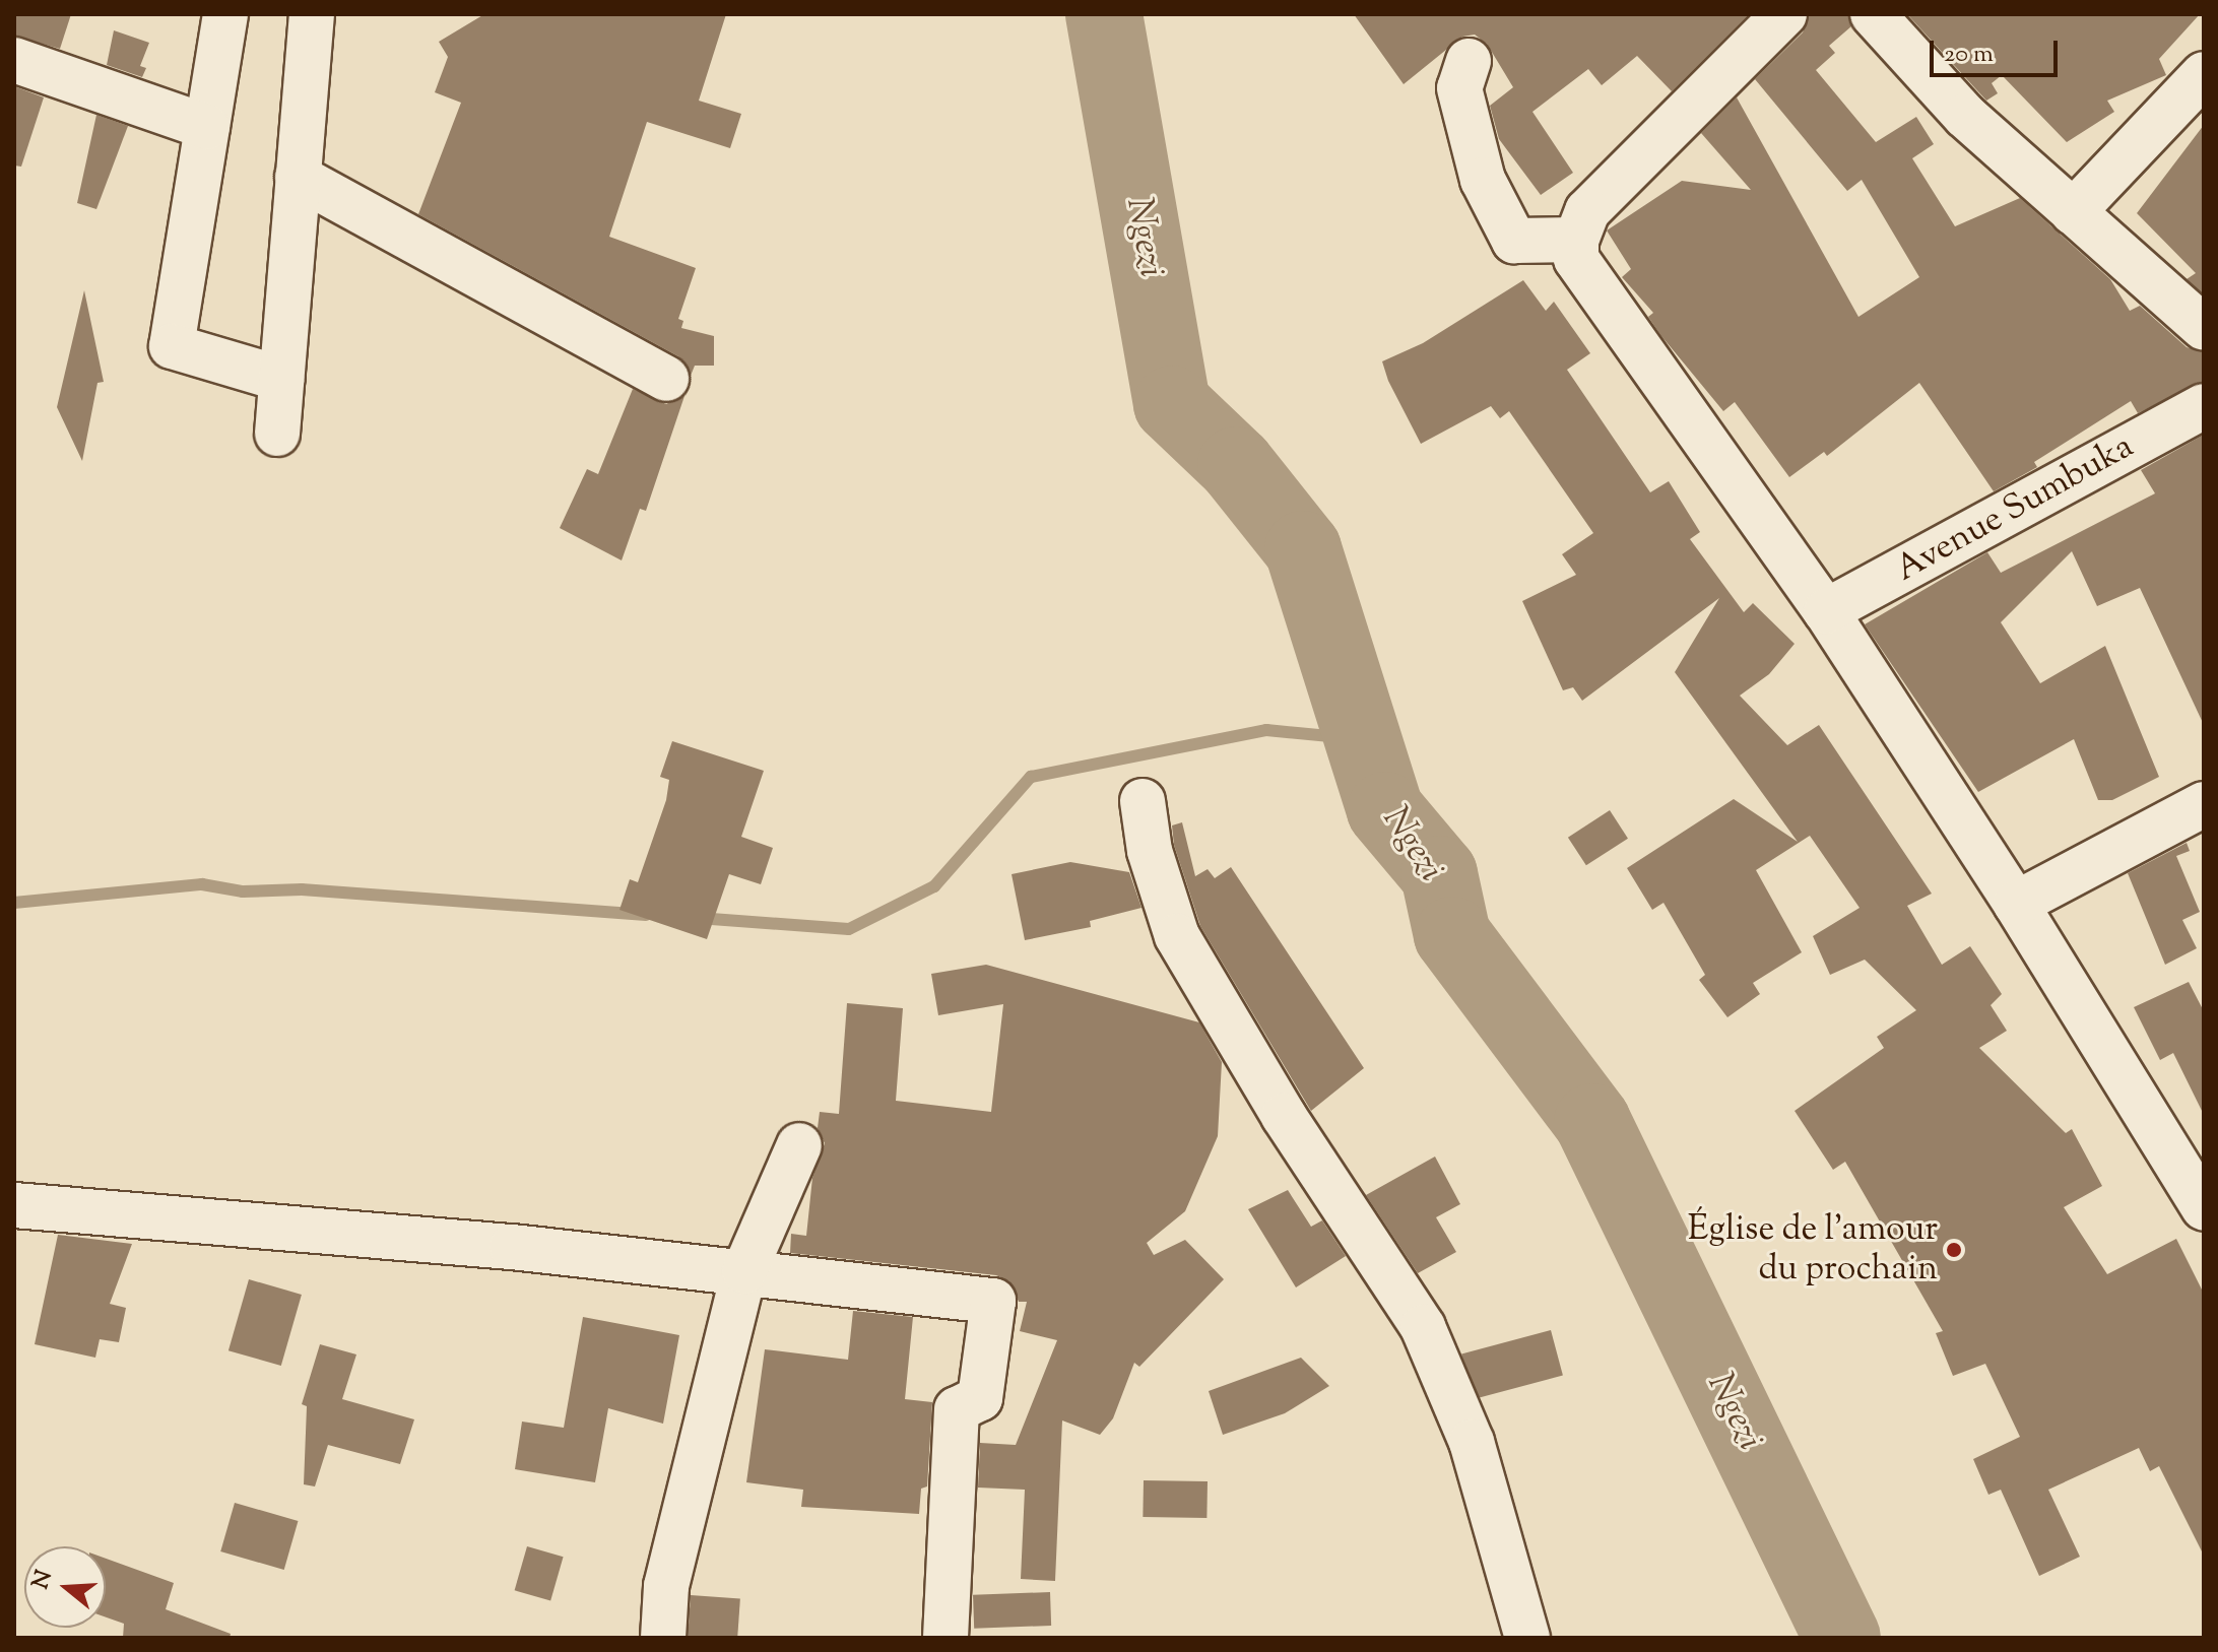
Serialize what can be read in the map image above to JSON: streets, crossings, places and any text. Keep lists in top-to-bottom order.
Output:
{
  "streets": {
    "street": ["Avenue Sumbuka"]
  },
  "water": ["Ngezi"],
  "places": ["Église de l'amour du prochain"],
  "scale_bar": "20 m",
  "north": "left"
}
